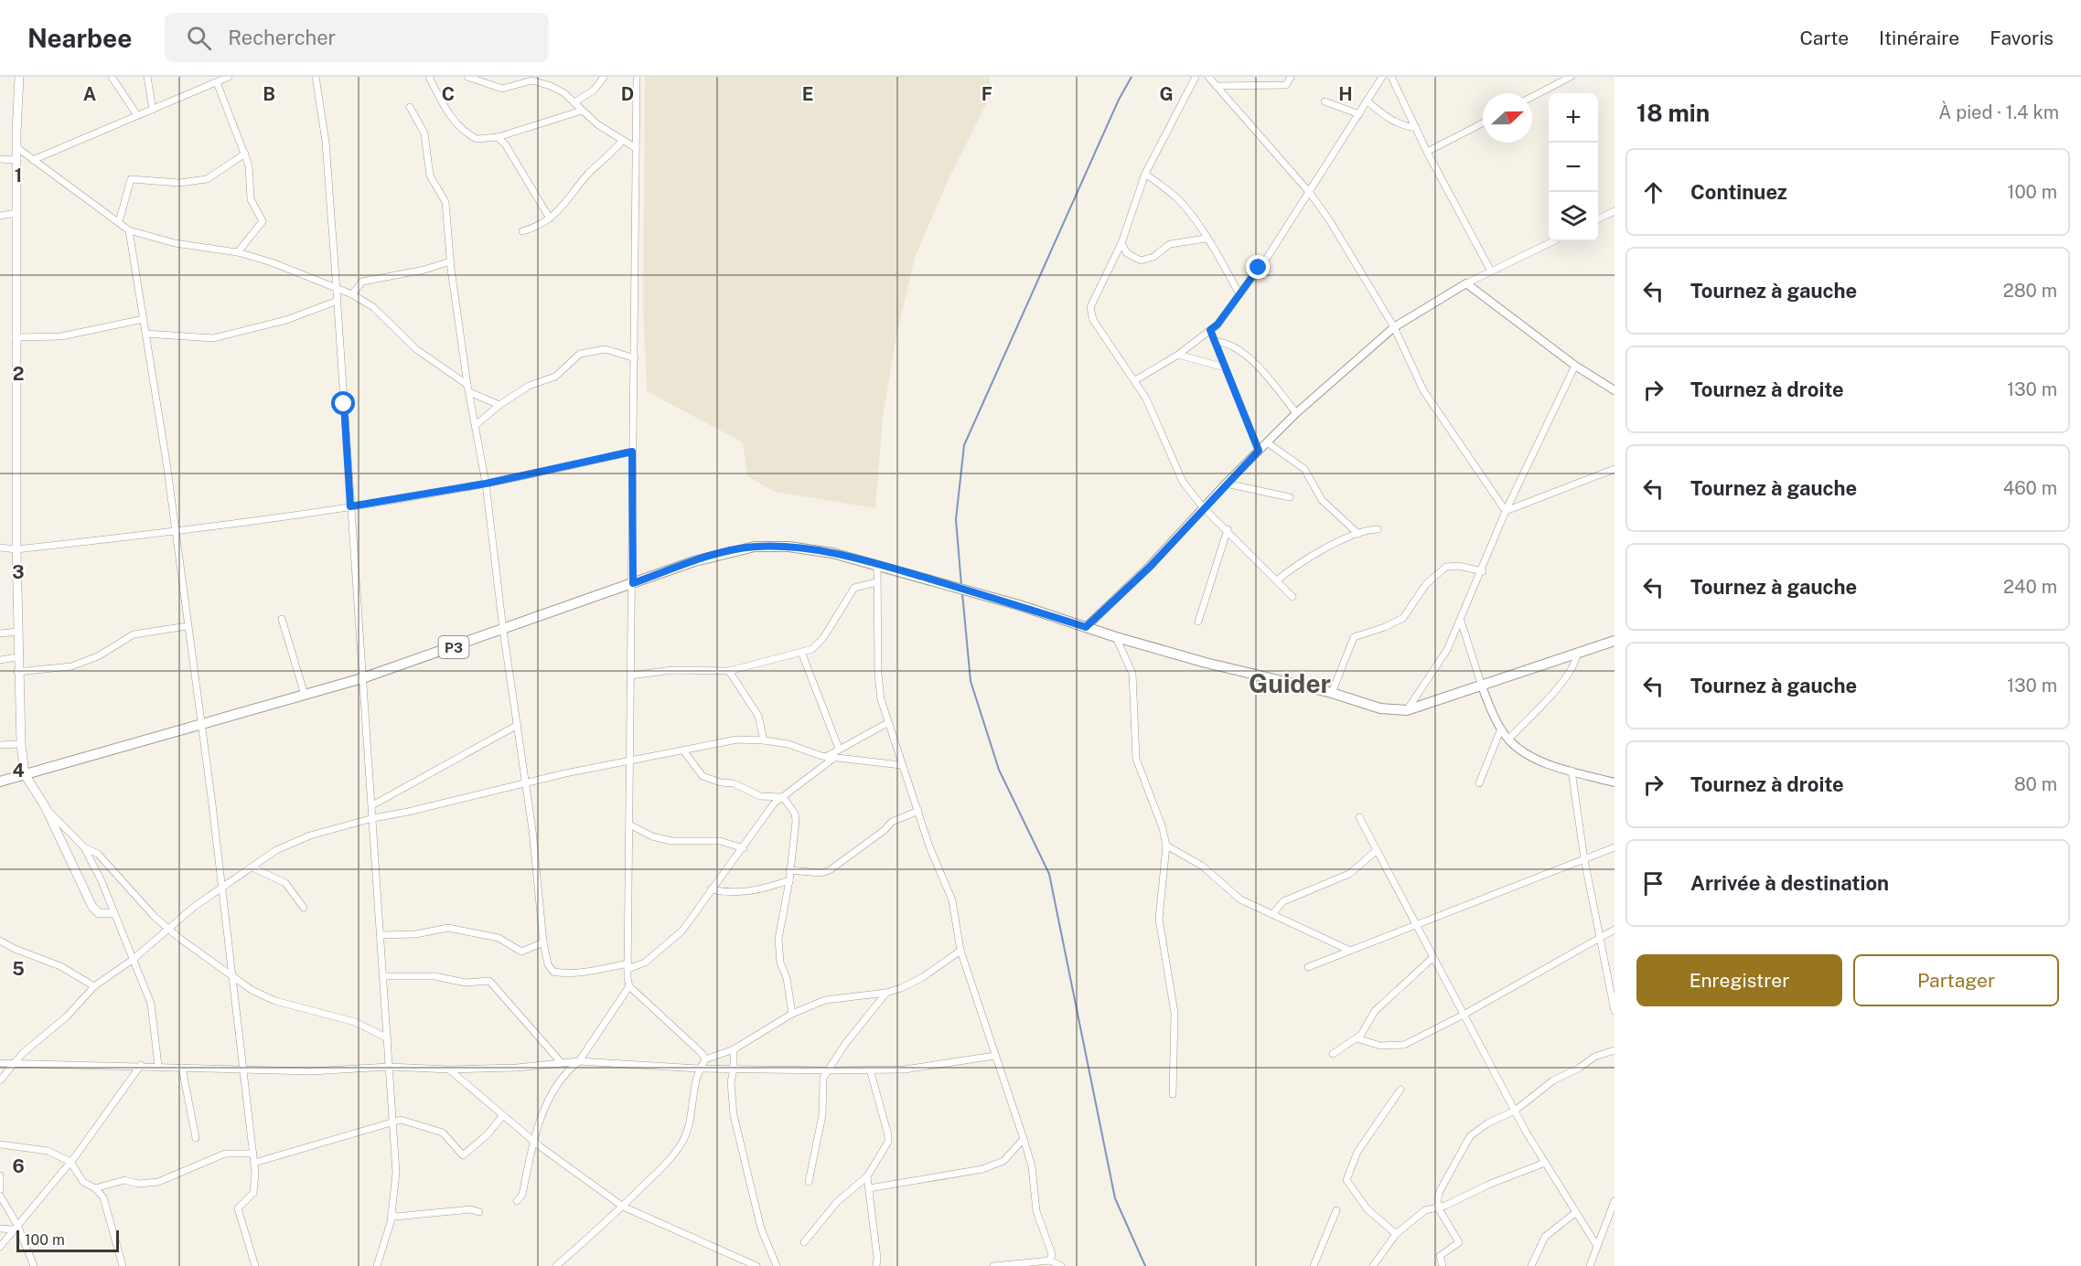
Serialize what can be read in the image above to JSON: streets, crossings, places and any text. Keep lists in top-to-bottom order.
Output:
{
  "streets": {
    "main road": ["P3"]
  },
  "districts": ["Guider"],
  "scale_bar": "100 m",
  "north": "right",
  "page": {
    "header": "Nearbee",
    "search": "Rechercher",
    "nav": ["Carte", "Itinéraire", "Favoris"],
    "heading": ["18 min", "À pied · 1.4 km"],
    "map_buttons": ["+", "−"],
    "list": [
      ["Continuez", "100 m"],
      ["Tournez à gauche", "280 m"],
      ["Tournez à droite", "130 m"],
      ["Tournez à gauche", "460 m"],
      ["Tournez à gauche", "240 m"],
      ["Tournez à gauche", "130 m"],
      ["Tournez à droite", "80 m"],
      "Arrivée à destination"
    ],
    "buttons": ["Enregistrer", "Partager"],
    "scale": "100 m"
  },
  "grid": {
    "columns": [
      "A",
      "B",
      "C",
      "D",
      "E",
      "F",
      "G",
      "H"
    ],
    "rows": [
      "1",
      "2",
      "3",
      "4",
      "5",
      "6"
    ]
  }
}
